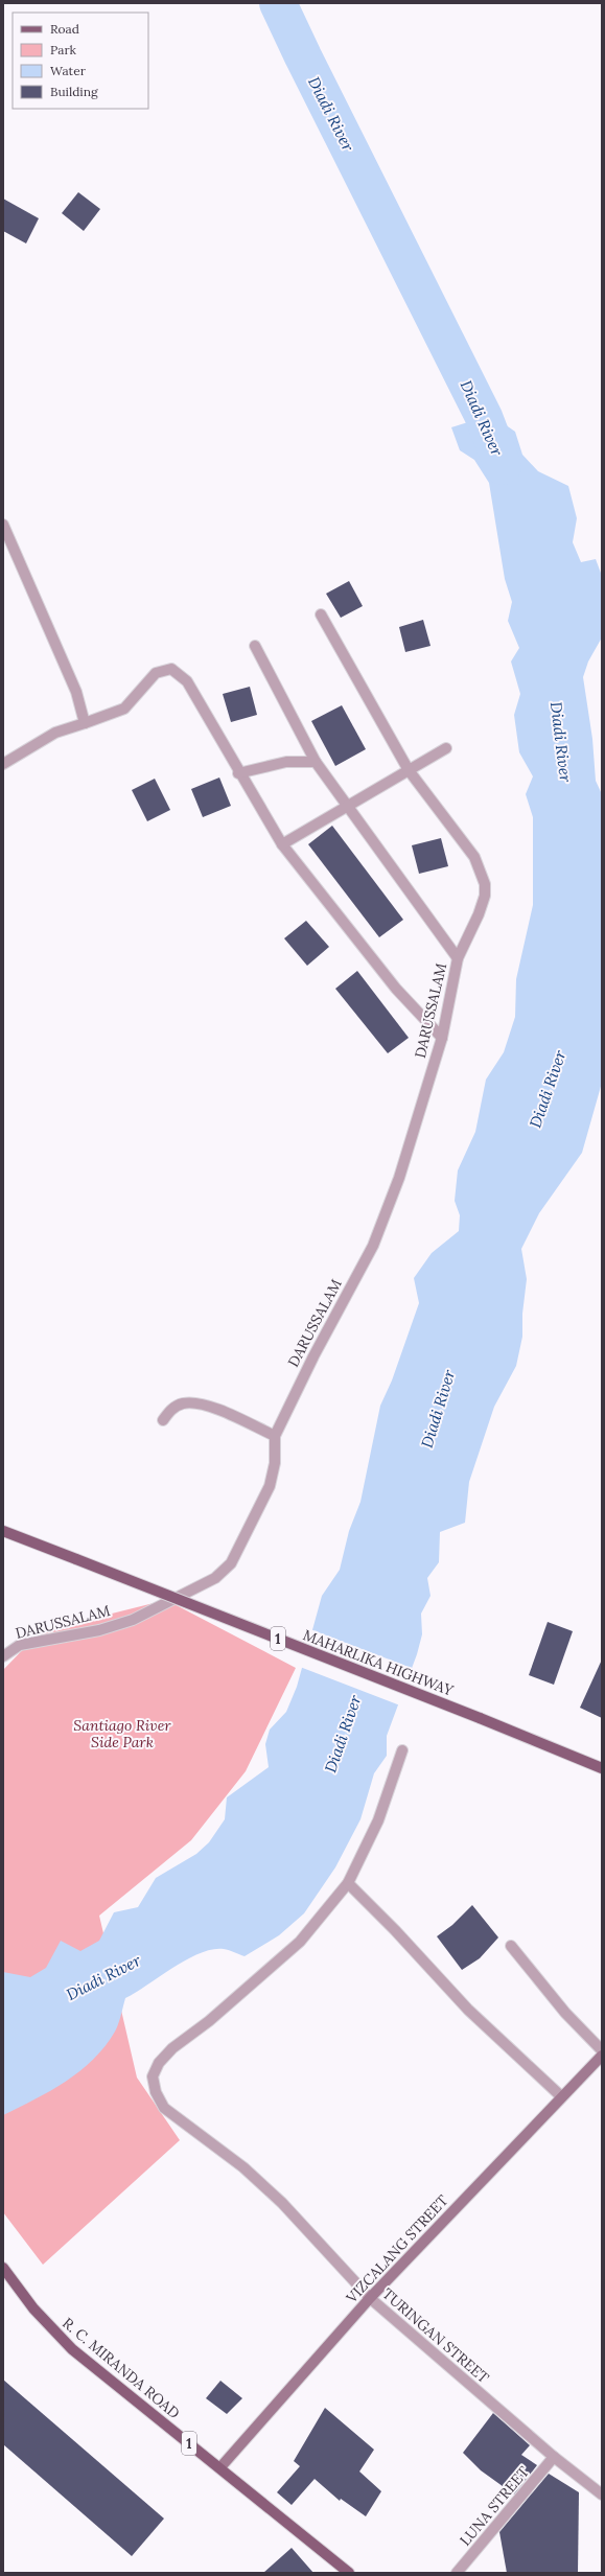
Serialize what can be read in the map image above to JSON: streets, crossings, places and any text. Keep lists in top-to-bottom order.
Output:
{
  "streets": {
    "main road": ["1", "MAHARLIKA HIGHWAY", "R. C. MIRANDA ROAD"],
    "street": [
      "DARUSSALAM",
      "VIZCALANG STREET",
      "TURINGAN STREET",
      "LUNA STREET"
    ]
  },
  "crossings": [
    ["VIZCALANG STREET", "TURINGAN STREET"],
    ["VIZCALANG STREET", "R. C. MIRANDA ROAD"],
    ["TURINGAN STREET", "LUNA STREET"]
  ],
  "water": ["Diadi River"],
  "parks": ["Santiago River Side Park"],
  "legend": [
    "Road",
    "Park",
    "Water",
    "Building"
  ]
}
